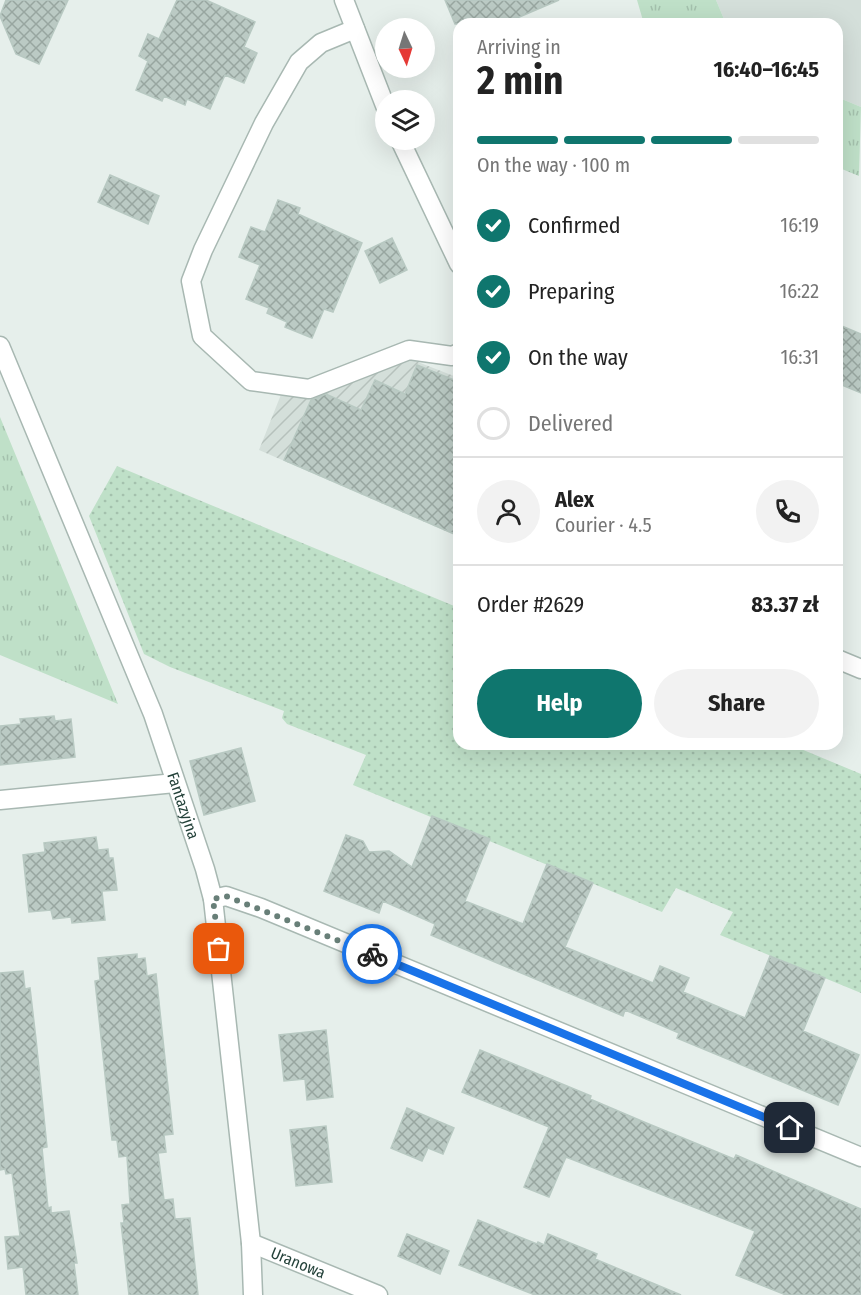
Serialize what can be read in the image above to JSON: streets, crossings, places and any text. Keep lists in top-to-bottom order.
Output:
{
  "streets": {
    "street": ["Fantazyjna", "Uranowa"]
  },
  "crossings": [
    ["Fantazyjna", "Uranowa"]
  ],
  "north": "bottom",
  "page": {
    "heading": ["2 min", "Arriving in", "16:40–16:45"],
    "panel": [
      "Alex",
      "Courier · 4.5",
      "Order #2629",
      "83.37 zł"
    ],
    "bar": "On the way · 100 m",
    "list": [
      ["Confirmed", "16:19"],
      ["Preparing", "16:22"],
      ["On the way", "16:31"],
      "Delivered"
    ],
    "buttons": ["Help", "Share"]
  }
}
